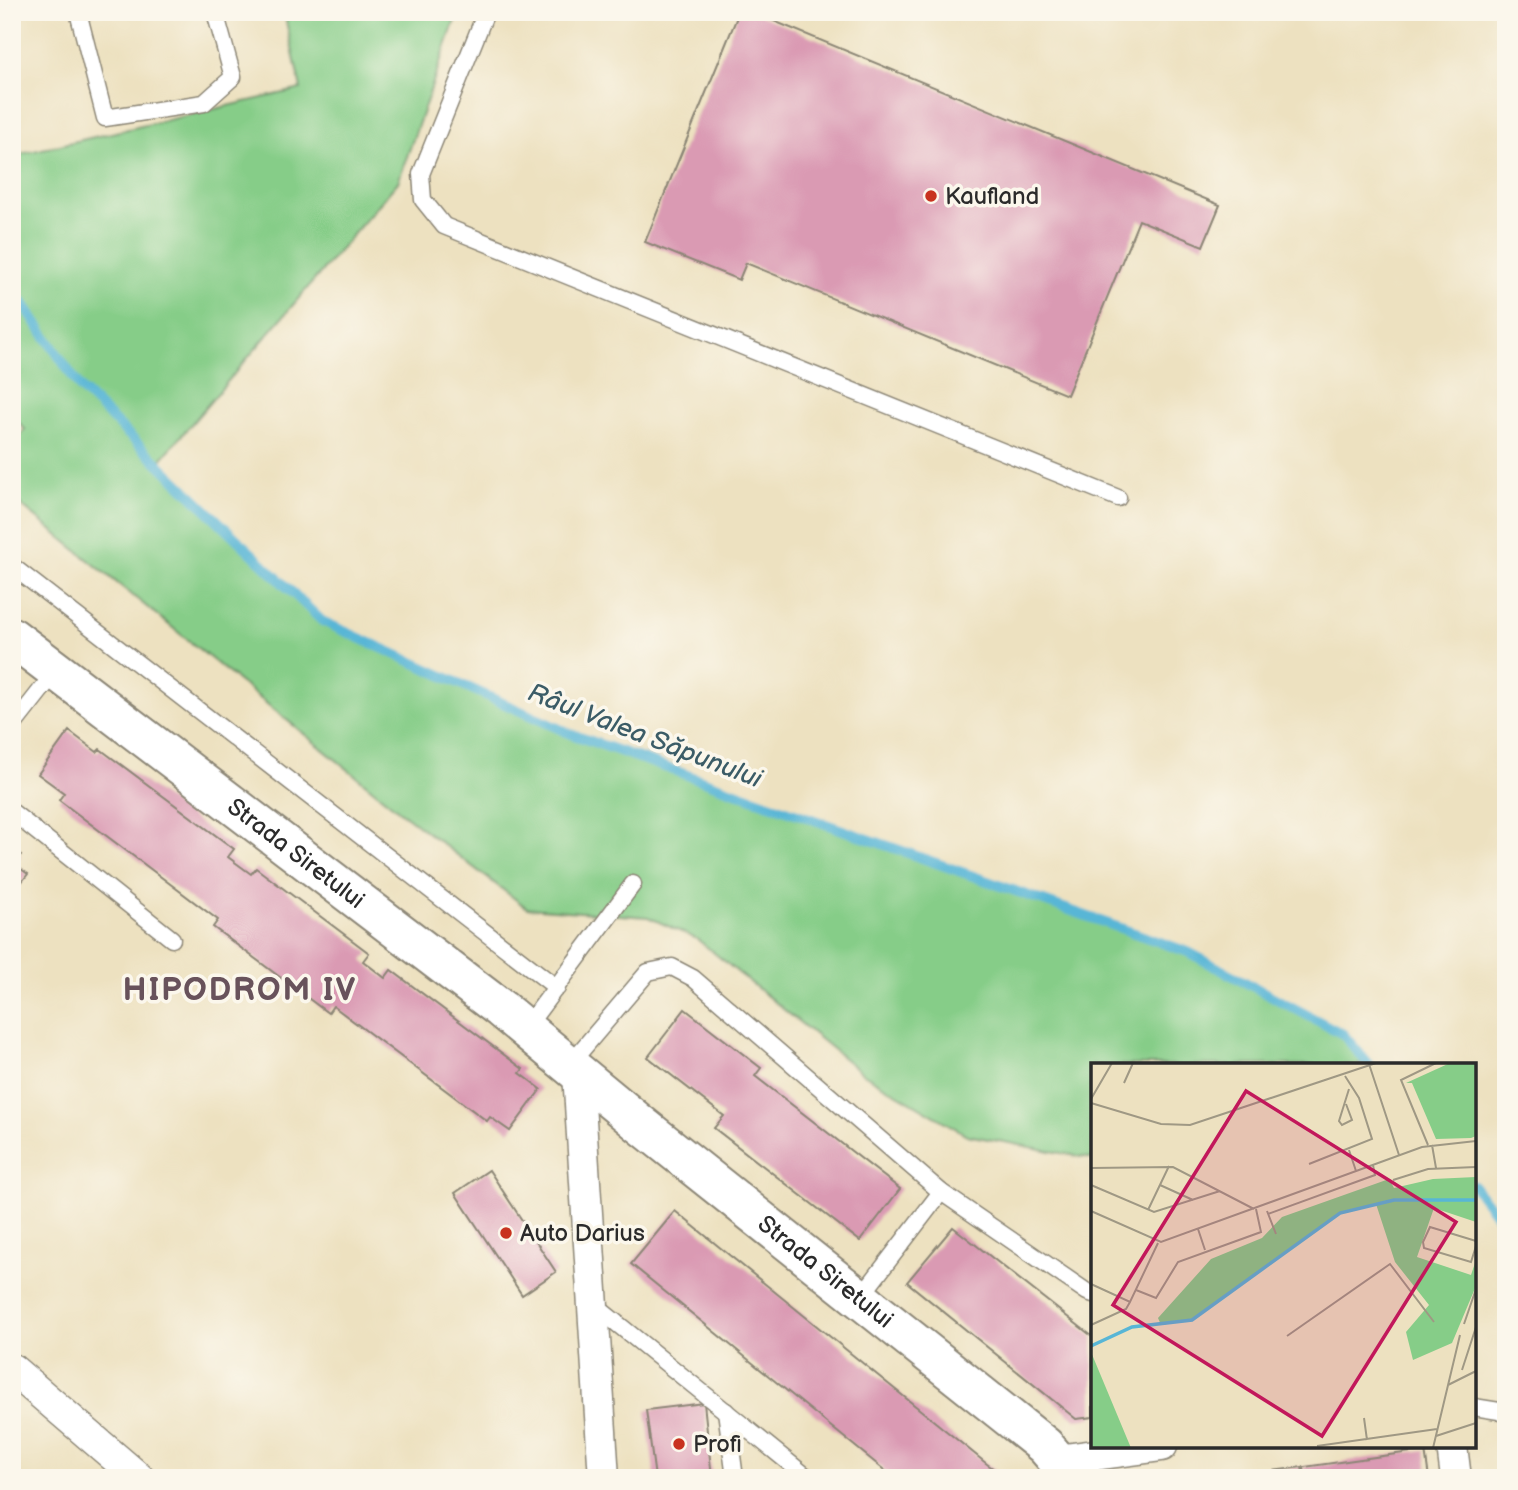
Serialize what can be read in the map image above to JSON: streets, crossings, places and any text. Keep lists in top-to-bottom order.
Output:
{
  "streets": {
    "street": ["Strada Siretului"]
  },
  "districts": ["HIPODROM IV"],
  "water": ["Râul Valea Săpunului"],
  "places": ["Kaufland", "Auto Darius", "Profi"]
}
